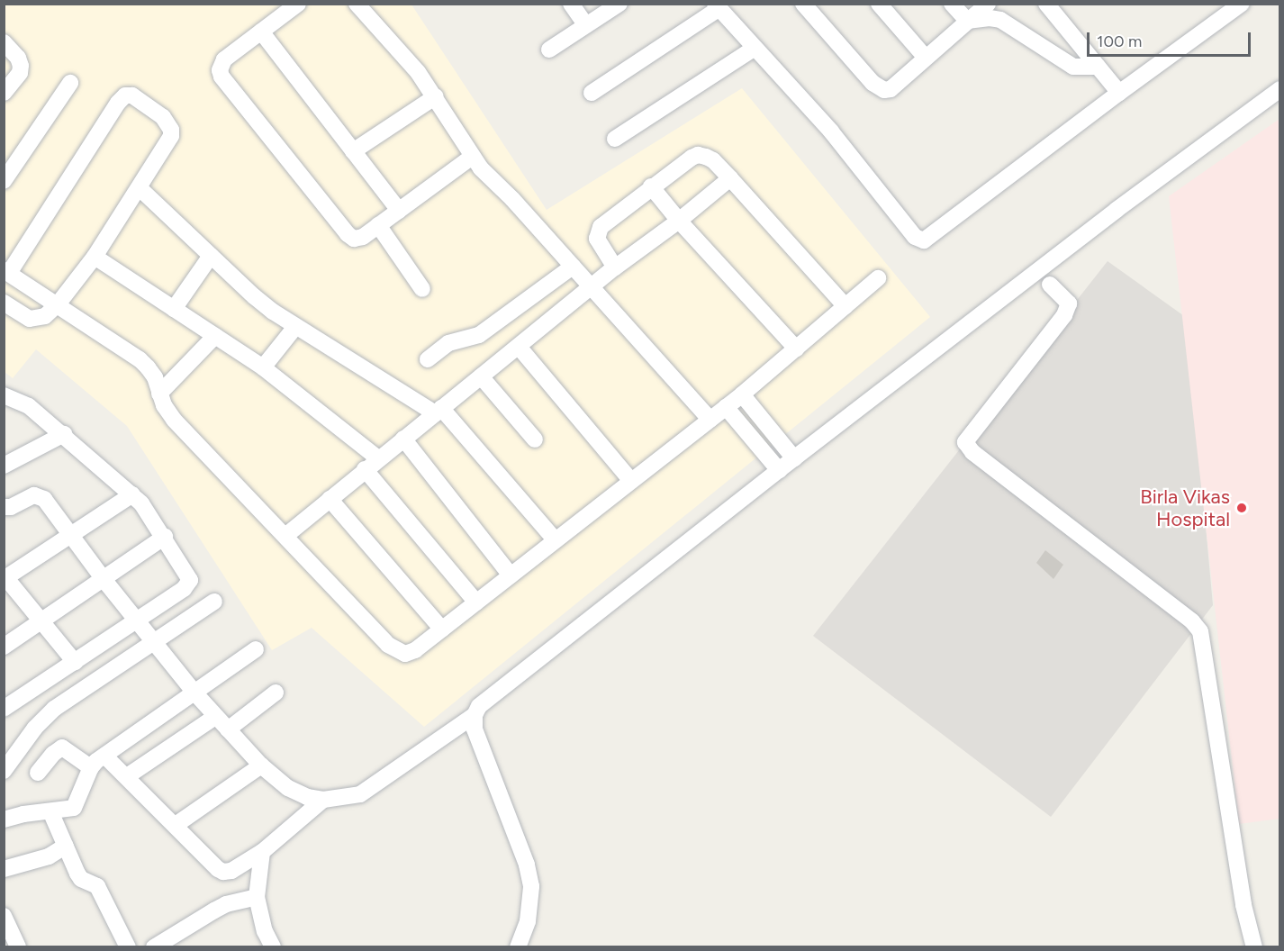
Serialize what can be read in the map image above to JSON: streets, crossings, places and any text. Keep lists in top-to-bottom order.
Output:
{
  "places": ["Birla Vikas Hospital"],
  "scale_bar": "100 m"
}
